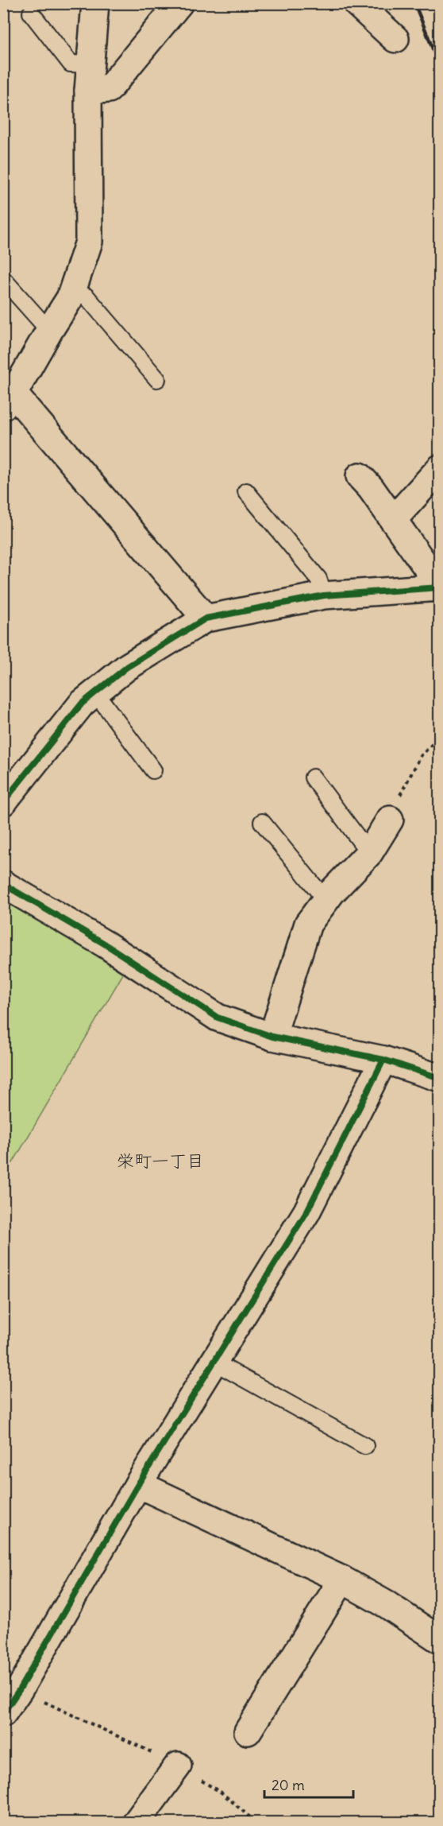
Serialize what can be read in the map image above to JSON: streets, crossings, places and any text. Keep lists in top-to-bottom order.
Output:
{
  "districts": ["栄町一丁目"],
  "scale_bar": "20 m"
}
